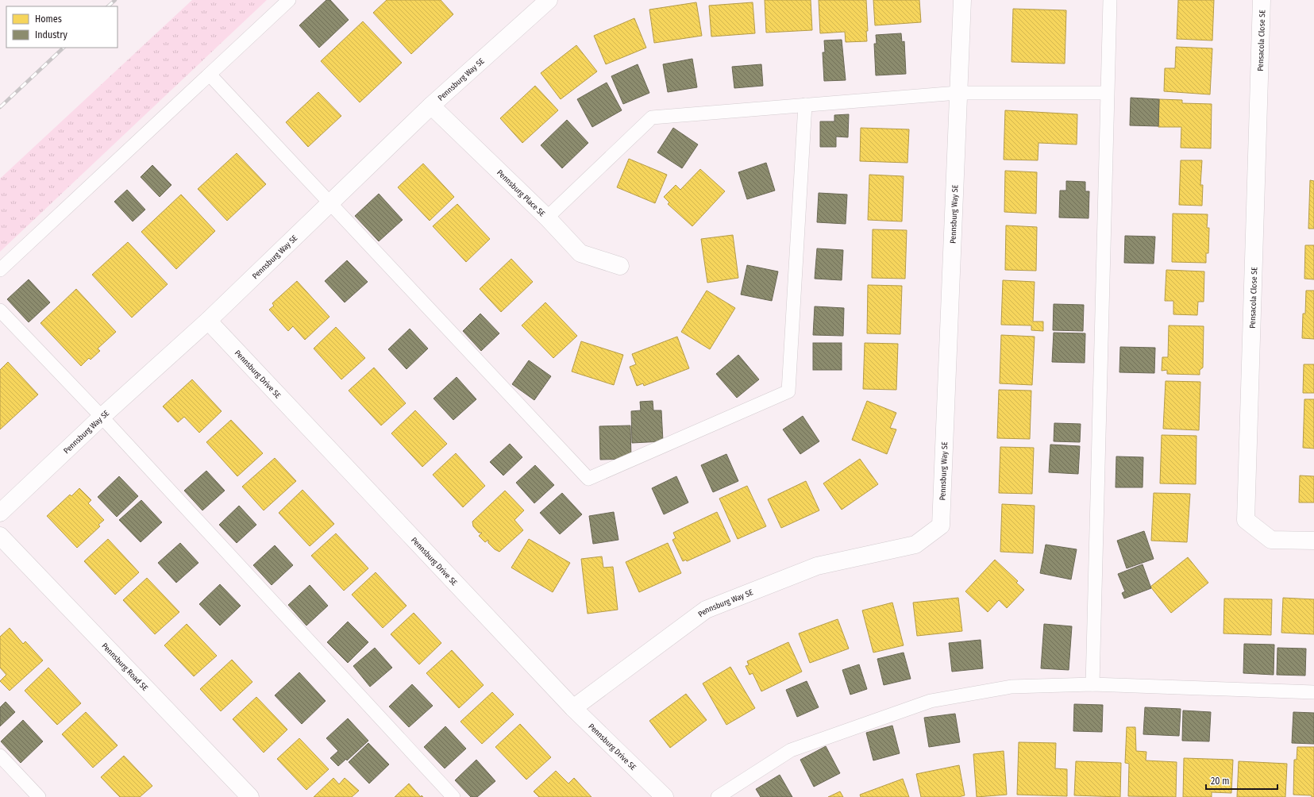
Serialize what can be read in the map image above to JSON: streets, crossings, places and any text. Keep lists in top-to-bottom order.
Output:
{
  "streets": {
    "street": [
      "Pensacola Close SE",
      "Pennsburg Way SE",
      "Pennsburg Place SE",
      "Pennsburg Drive SE",
      "Pennsburg Road SE"
    ]
  },
  "crossings": [
    ["Pennsburg Way SE", "Pennsburg Place SE"],
    ["Pennsburg Way SE", "Pennsburg Drive SE"]
  ],
  "legend": ["Homes", "Industry"],
  "scale_bar": "20 m"
}
